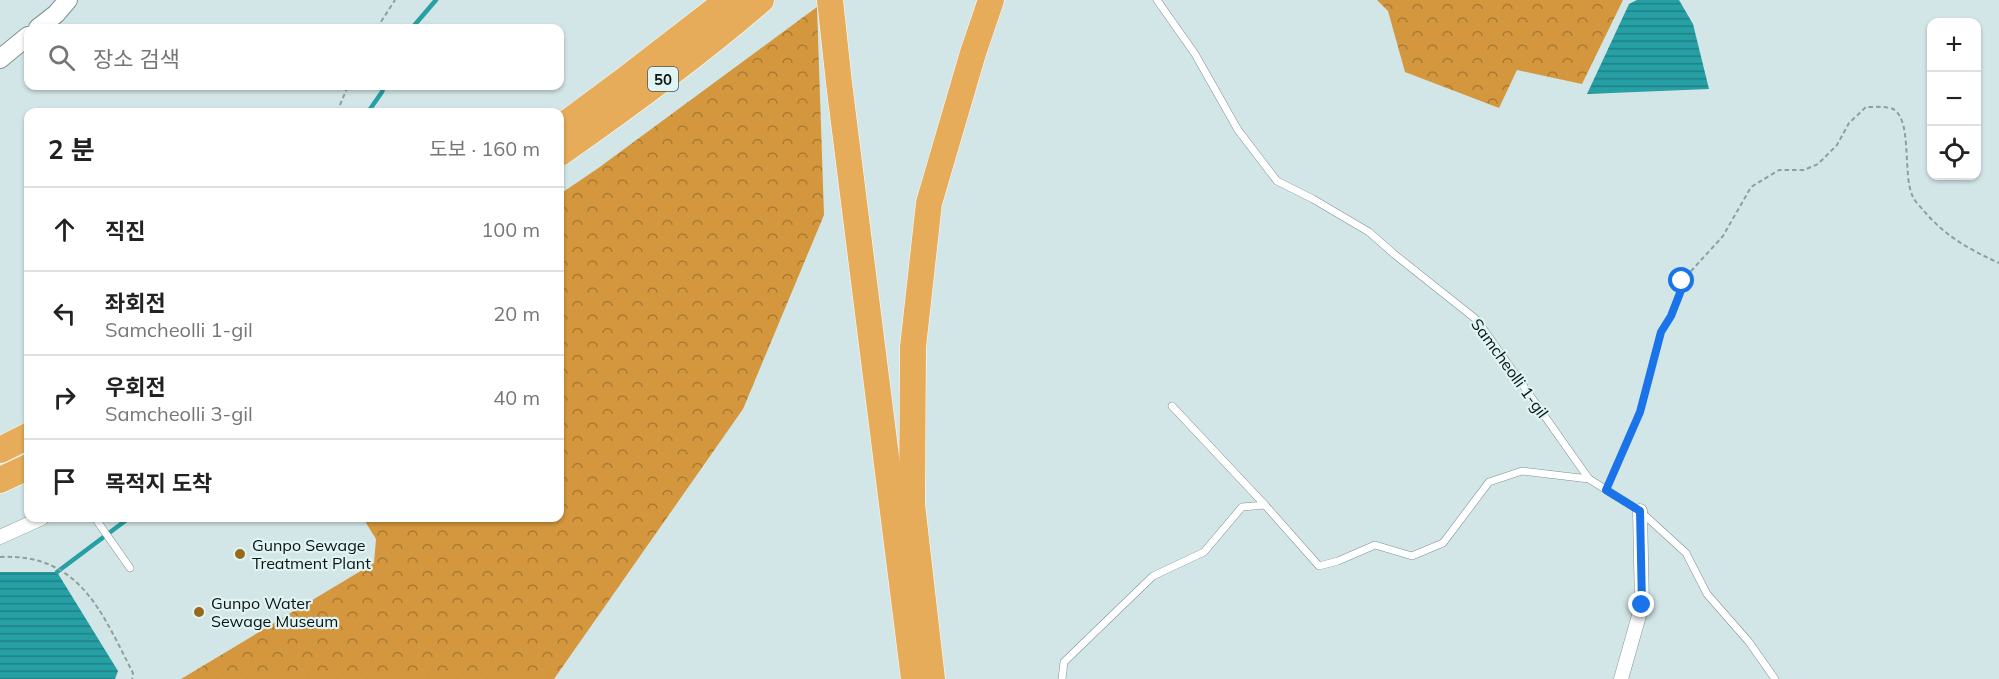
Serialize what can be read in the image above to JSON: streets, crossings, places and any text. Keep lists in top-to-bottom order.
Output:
{
  "streets": {
    "highway": ["50"],
    "lane": ["Samcheolli 1-gil"]
  },
  "places": ["Gunpo Sewage Treatment Plant", "Gunpo Water Sewage Museum"],
  "page": {
    "map_buttons": ["+", "−"],
    "search": "장소 검색",
    "heading": ["2 분", "도보 · 160 m"],
    "list": [
      ["직진", "100 m"],
      ["좌회전", "Samcheolli 1-gil", "20 m"],
      ["우회전", "Samcheolli 3-gil", "40 m"],
      "목적지 도착"
    ]
  }
}
